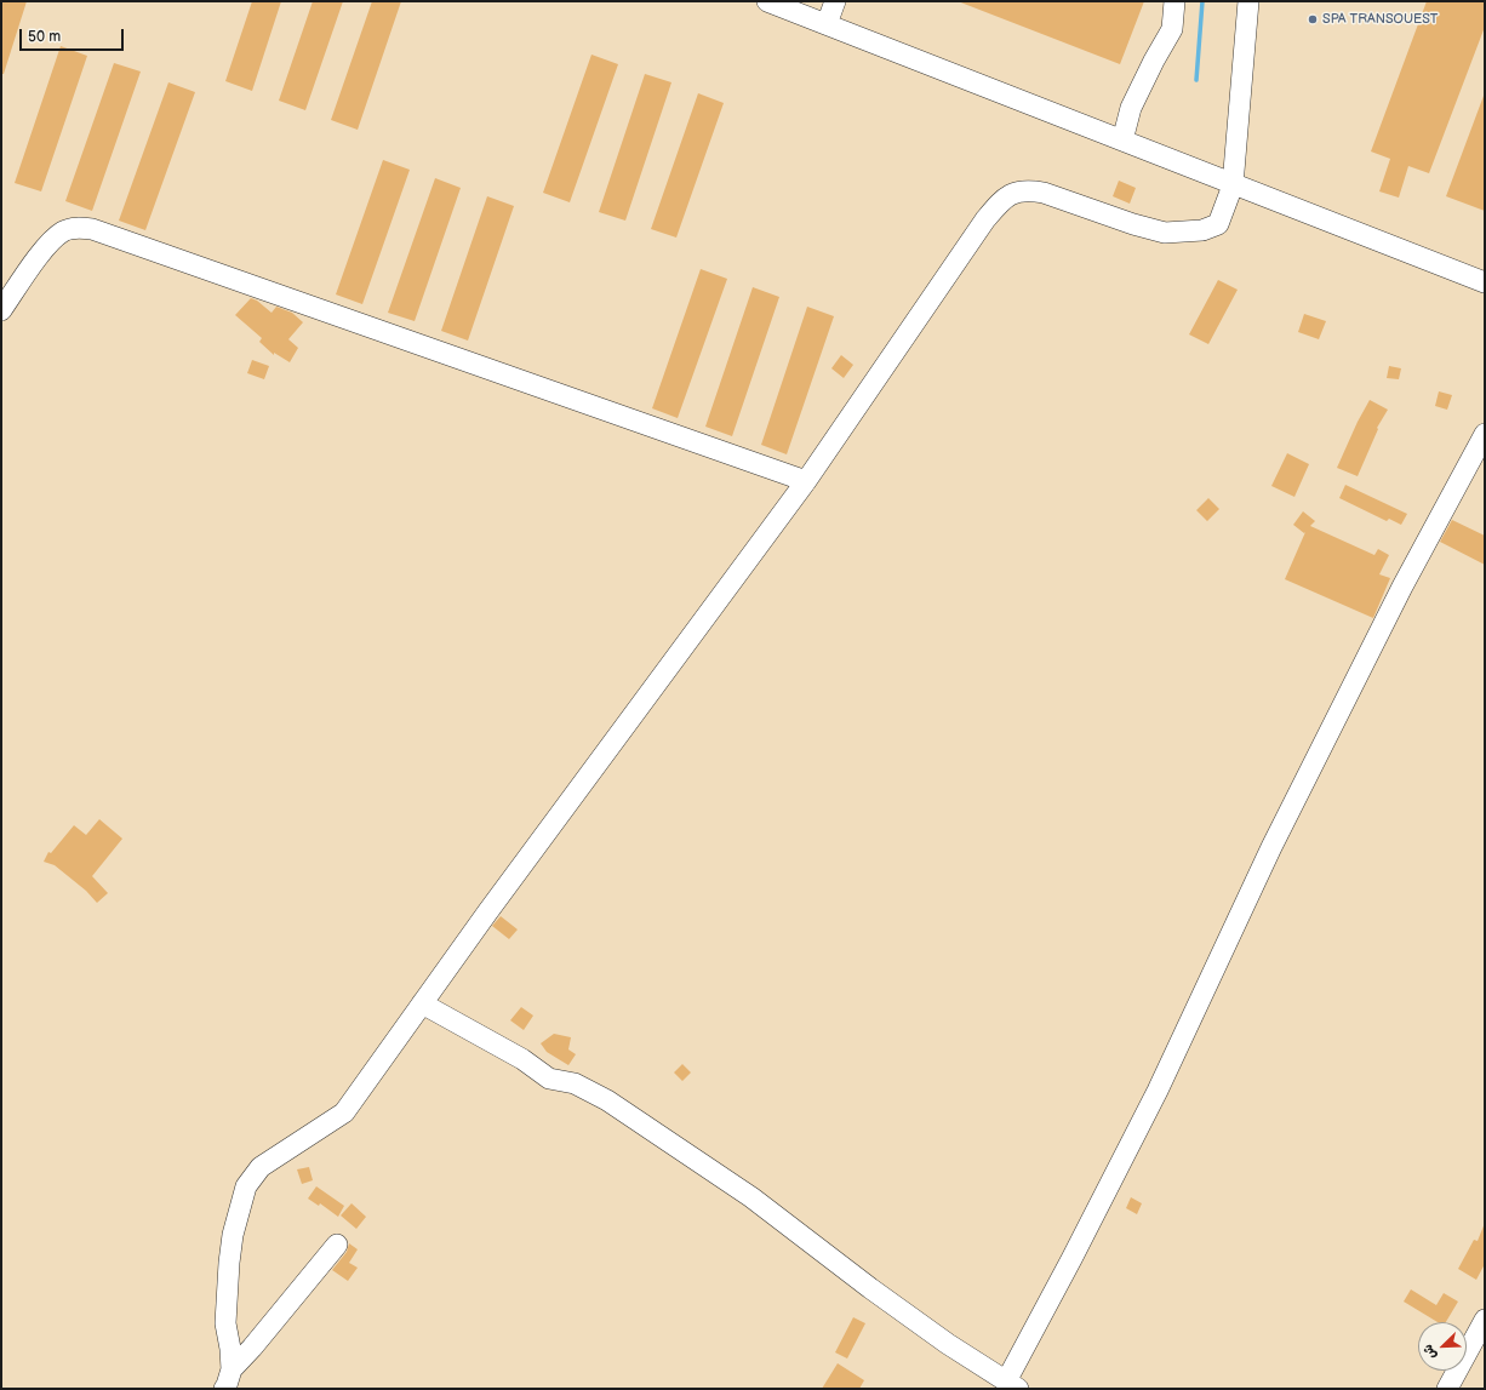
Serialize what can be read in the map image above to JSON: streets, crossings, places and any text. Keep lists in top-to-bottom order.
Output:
{
  "places": ["SPA TRANSOUEST"],
  "scale_bar": "50 m",
  "north": "bottom left"
}
